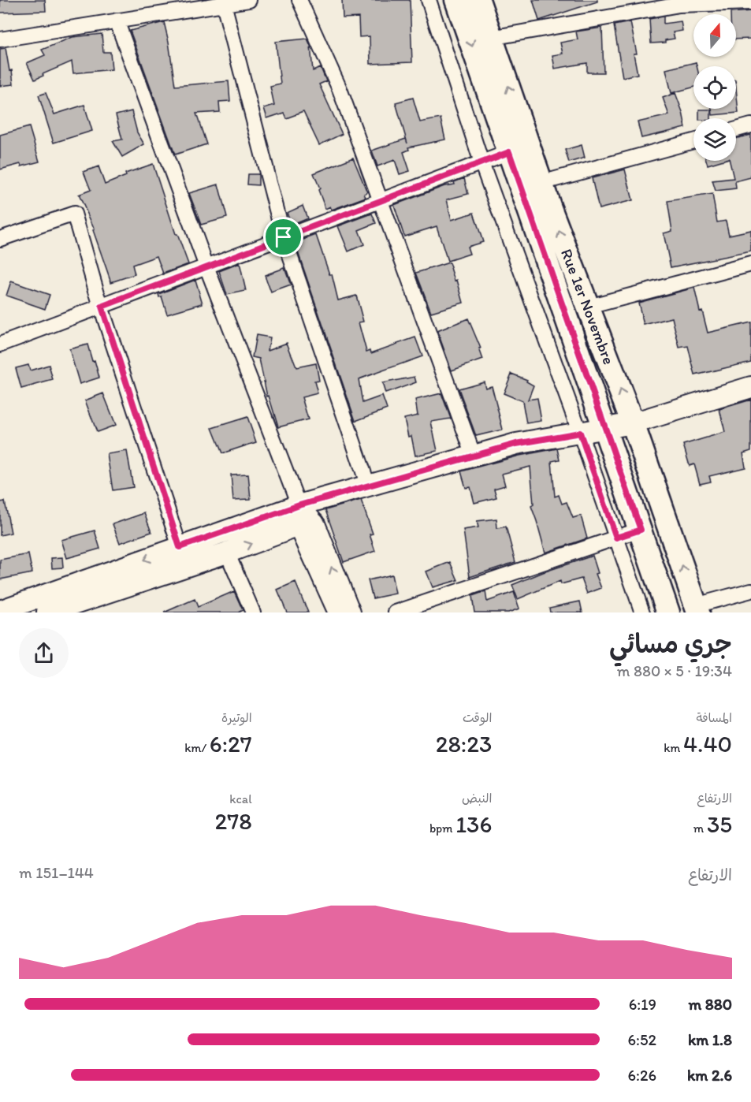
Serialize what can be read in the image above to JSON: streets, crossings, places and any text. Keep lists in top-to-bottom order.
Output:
{
  "streets": {
    "main road": ["Rue 1er Novembre"]
  },
  "north": "top",
  "page": {
    "heading": ["جري مسائي", "19:34 · 5 × 880 m"],
    "stats": [
      ["المسافة", "4.40 km"],
      ["الوقت", "28:23"],
      ["الوتيرة", "6:27 /km"],
      ["الارتفاع", "35 m"],
      ["النبض", "136 bpm"],
      ["kcal", "278"]
    ],
    "chart": ["الارتفاع", "144–151 m"],
    "list": [
      {
        "name": "880 m",
        "note": "6:19"
      },
      {
        "name": "1.8 km",
        "note": "6:52"
      },
      {
        "name": "2.6 km",
        "note": "6:26"
      }
    ]
  }
}
